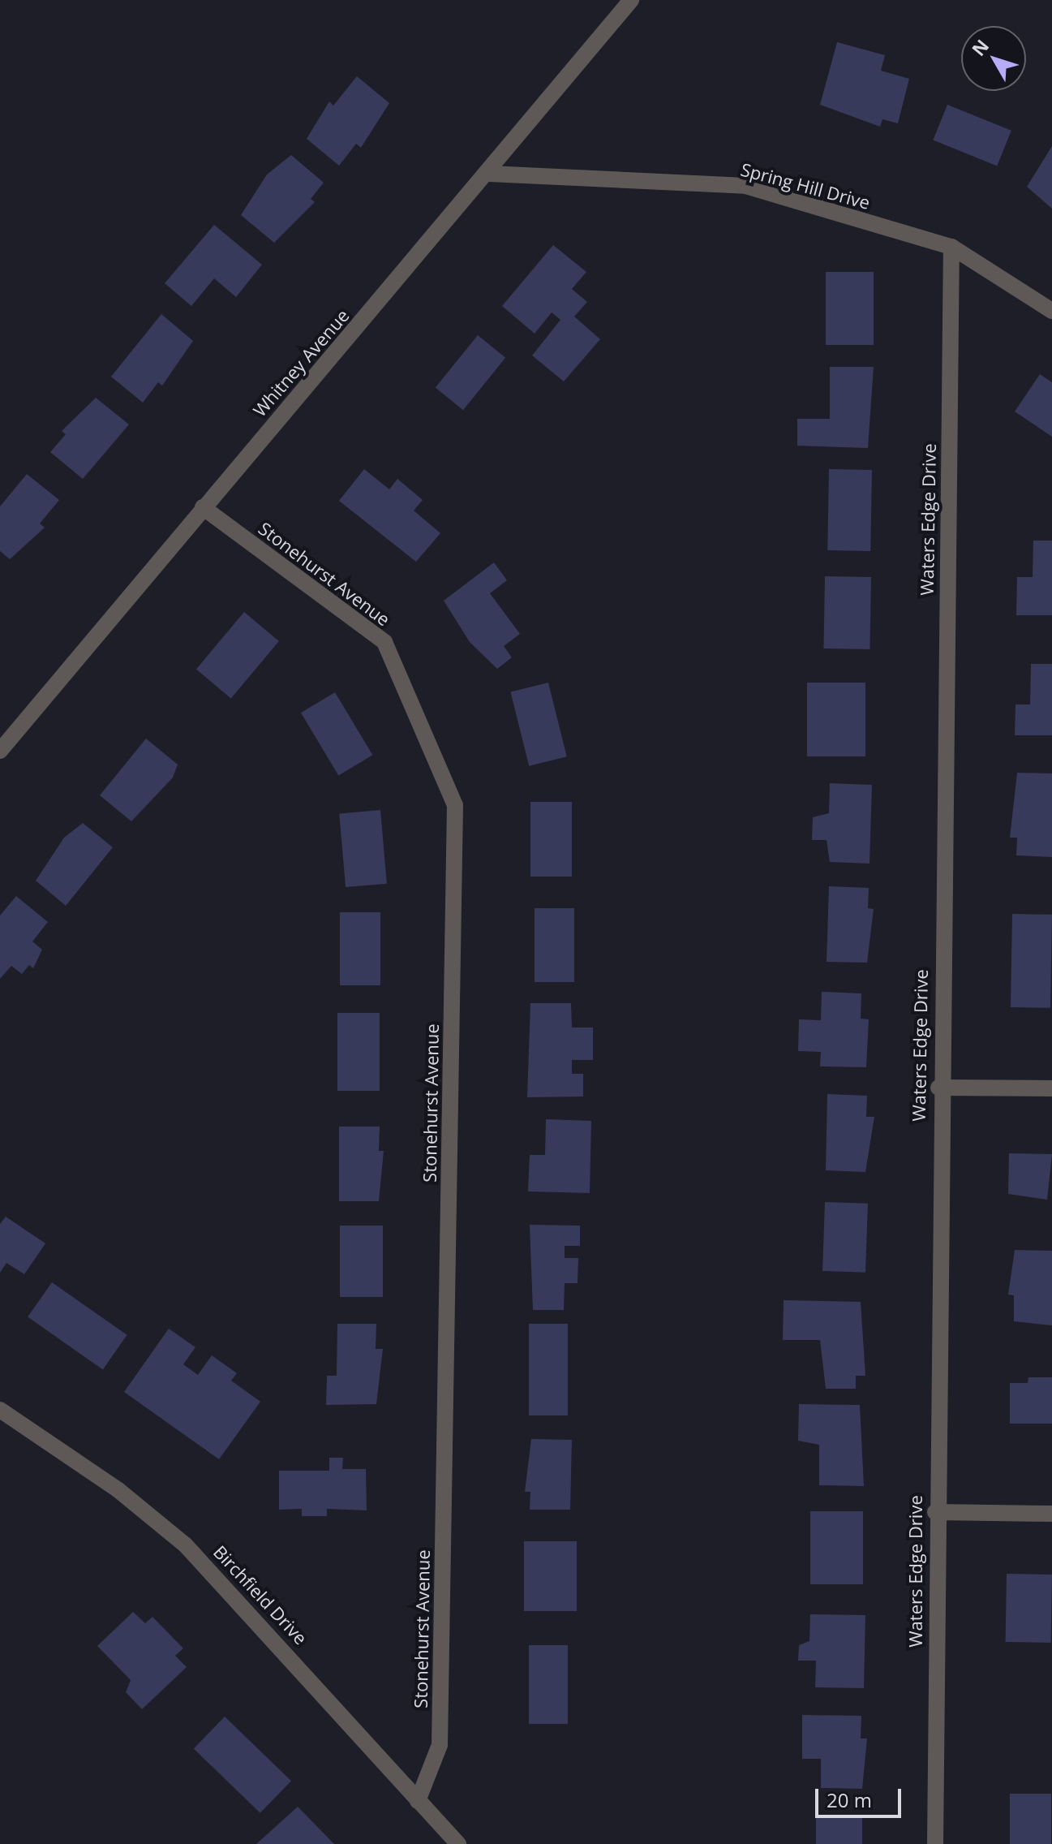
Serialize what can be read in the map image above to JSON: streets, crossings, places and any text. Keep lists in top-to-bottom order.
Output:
{
  "streets": {
    "street": [
      "Spring Hill Drive",
      "Whitney Avenue",
      "Waters Edge Drive",
      "Stonehurst Avenue",
      "Birchfield Drive"
    ]
  },
  "crossings": [
    ["Spring Hill Drive", "Whitney Avenue"],
    ["Spring Hill Drive", "Waters Edge Drive"],
    ["Whitney Avenue", "Stonehurst Avenue"],
    ["Stonehurst Avenue", "Birchfield Drive"]
  ],
  "scale_bar": "20 m",
  "north": "top left"
}
